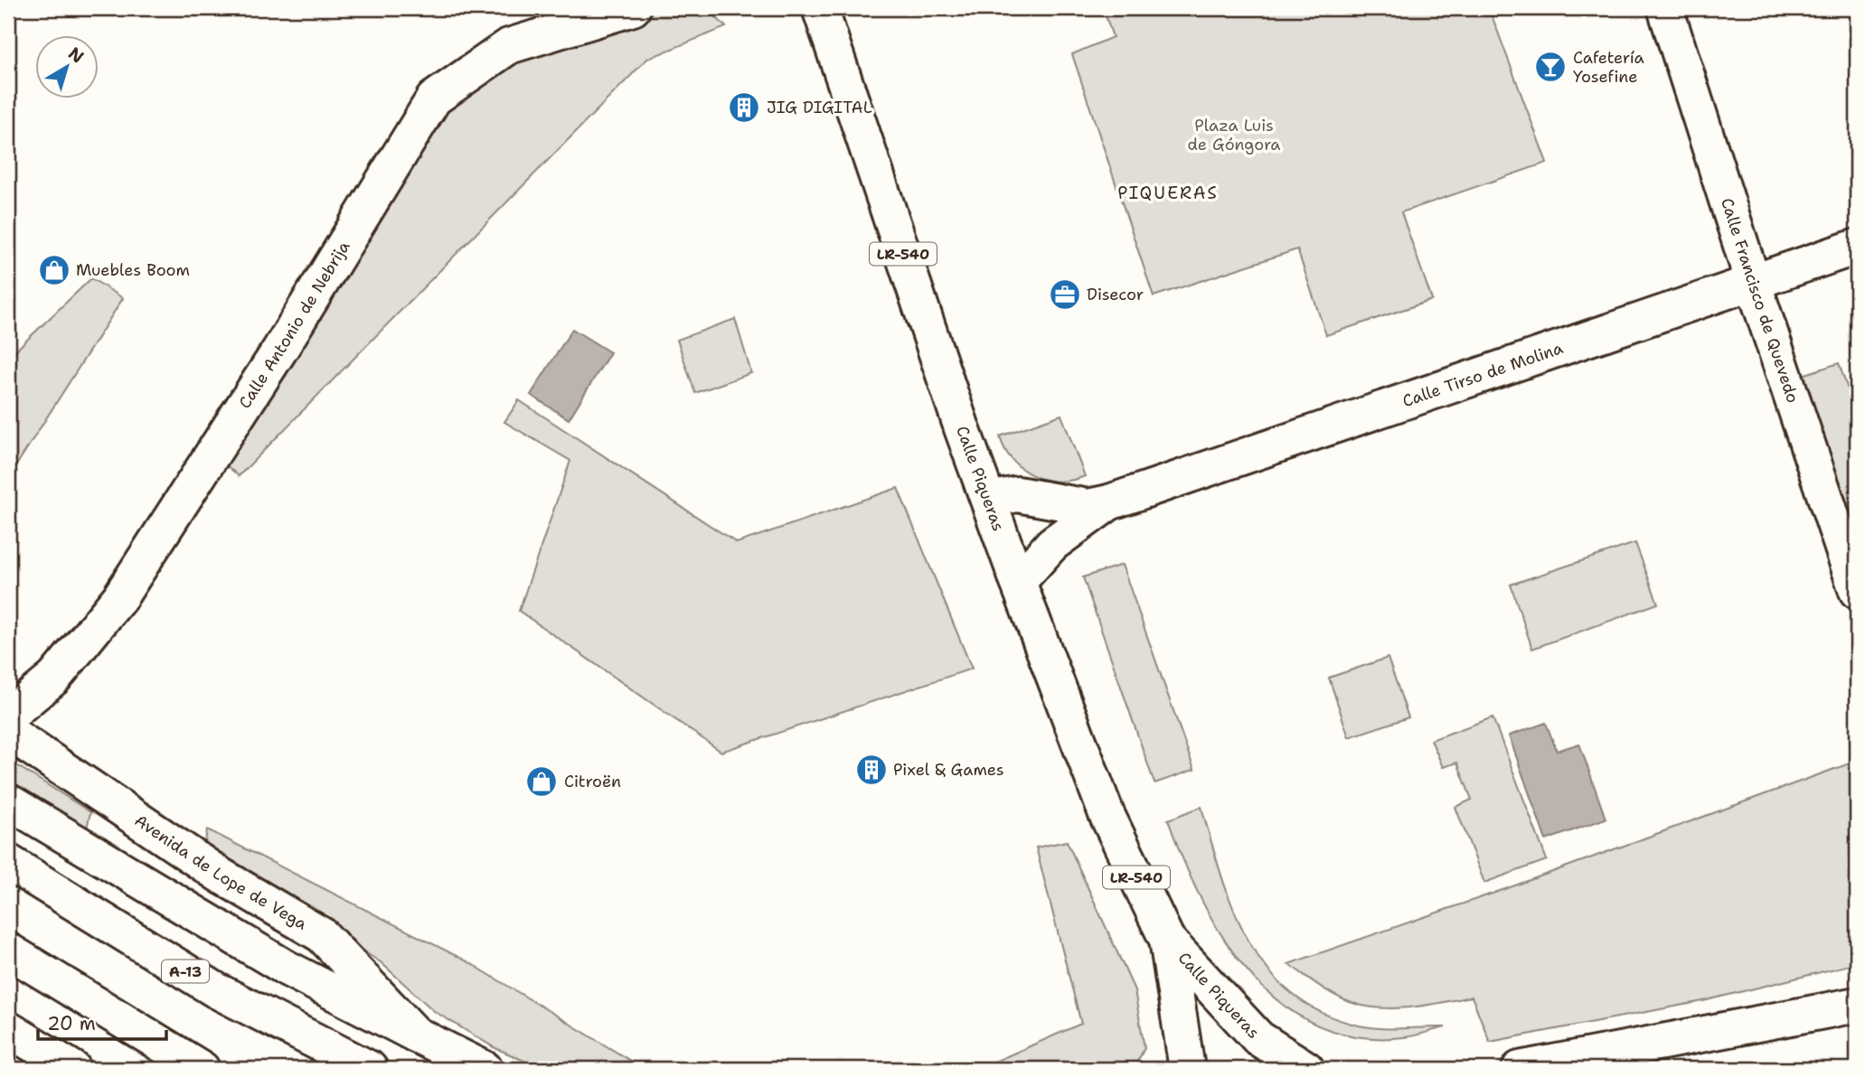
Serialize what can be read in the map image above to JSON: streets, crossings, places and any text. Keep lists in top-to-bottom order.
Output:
{
  "streets": {
    "main road": [
      "LR-540",
      "Calle Francisco de Quevedo",
      "Calle Antonio de Nebrija",
      "Calle Tirso de Molina",
      "Calle Piqueras",
      "Avenida de Lope de Vega",
      "A-13"
    ]
  },
  "crossings": [
    ["Calle Francisco de Quevedo", "Calle Tirso de Molina"],
    ["Calle Tirso de Molina", "Calle Piqueras"]
  ],
  "districts": ["PIQUERAS"],
  "parks": ["Plaza Luis de Góngora"],
  "places": {
    "bar": ["Cafetería Yosefine"],
    "building": ["JIG DIGITAL", "Pixel & Games"],
    "shop": ["Muebles Boom", "Citroën"],
    "office": ["Disecor"]
  },
  "scale_bar": "20 m",
  "north": "top right"
}
